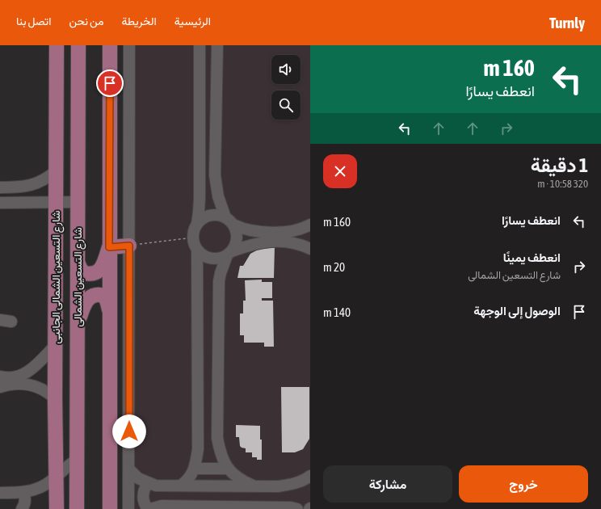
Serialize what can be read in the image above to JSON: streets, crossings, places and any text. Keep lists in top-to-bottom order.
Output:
{
  "streets": {
    "main road": ["شارع التسعين الشمالى الجانبى", "شارع التسعين الشمالى"]
  },
  "page": {
    "header": "Turnly",
    "nav": [
      "الرئيسية",
      "الخريطة",
      "من نحن",
      "اتصل بنا"
    ],
    "turn": ["160 m", "انعطف يسارًا"],
    "heading": ["1 دقيقة", "320 m · 10:58"],
    "list": [
      {
        "name": "انعطف يسارًا",
        "value": "160 m"
      },
      {
        "name": "انعطف يمينًا",
        "note": "شارع التسعين الشمالى",
        "value": "20 m"
      },
      {
        "name": "الوصول إلى الوجهة",
        "value": "140 m"
      }
    ],
    "buttons": ["خروج", "مشاركة"]
  }
}
